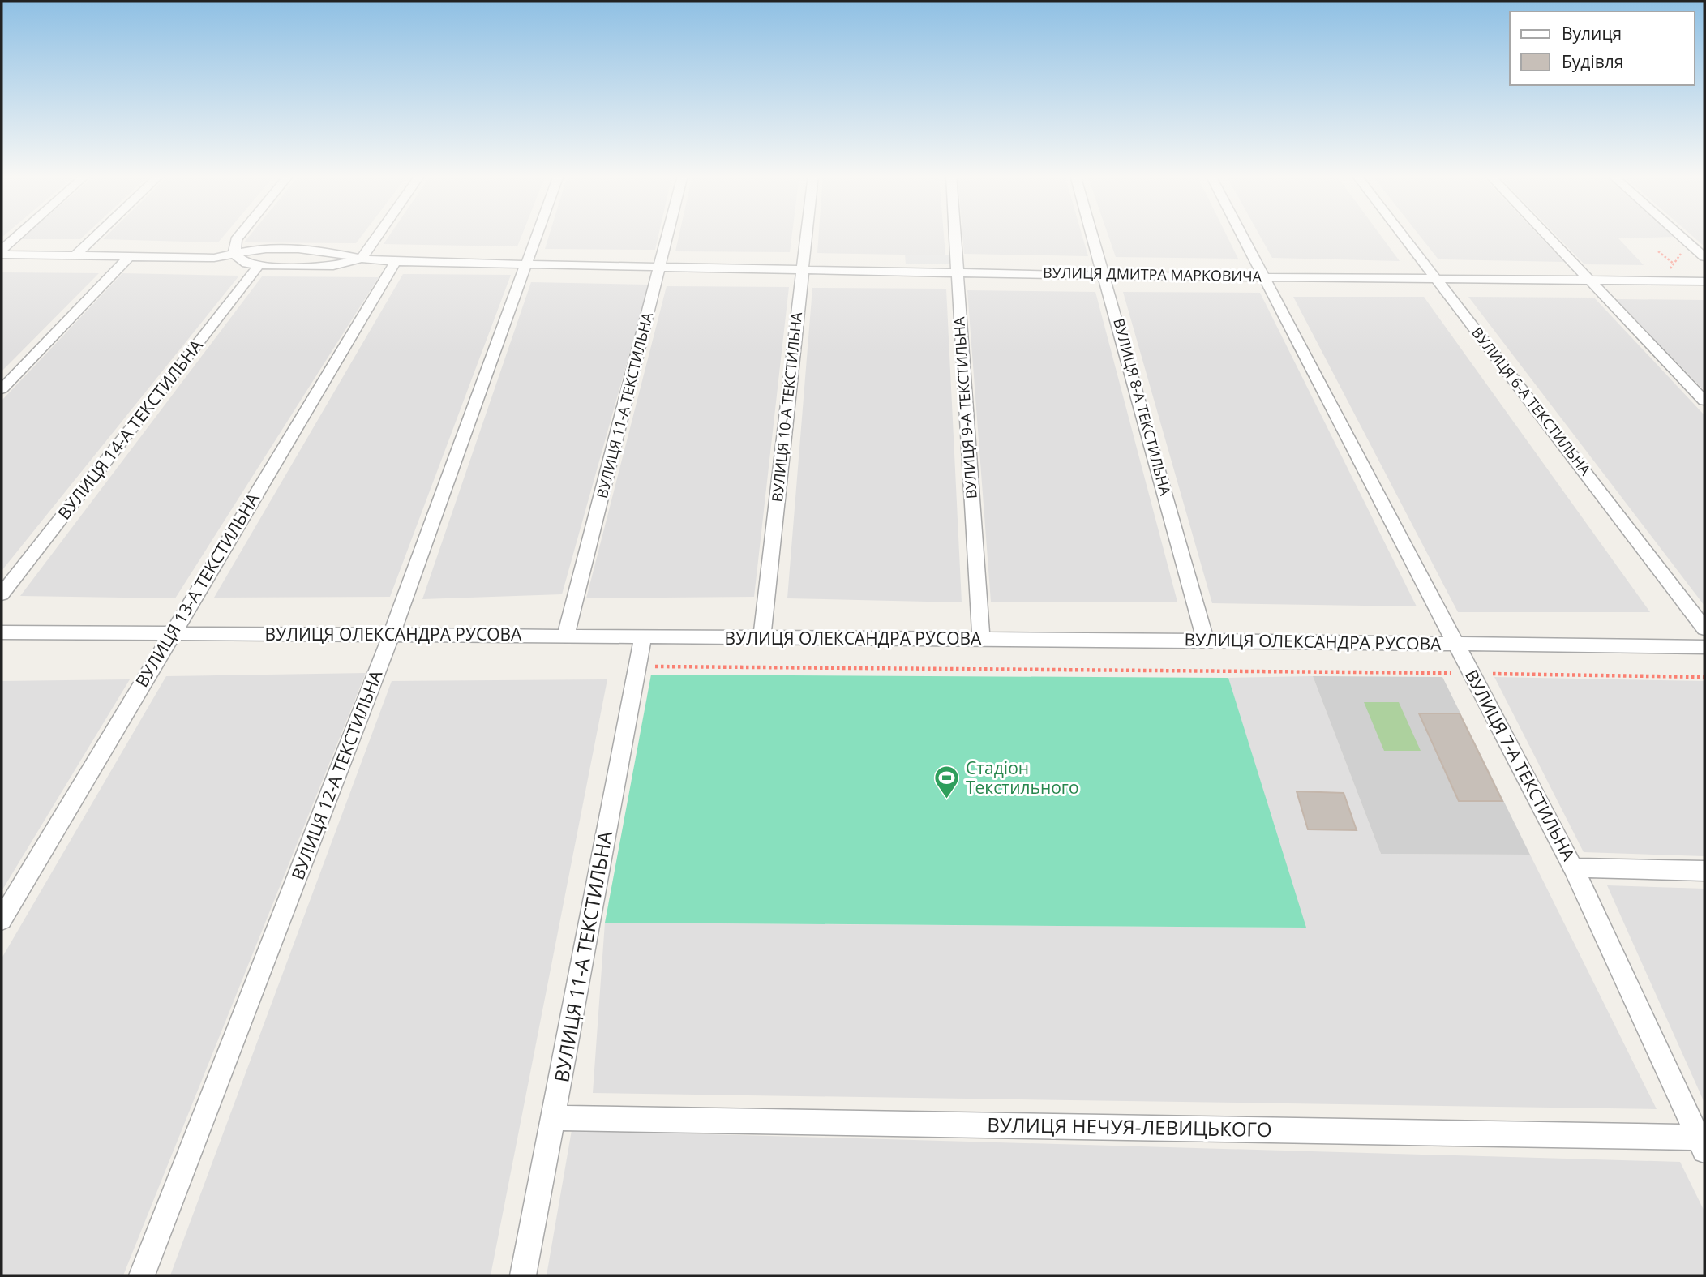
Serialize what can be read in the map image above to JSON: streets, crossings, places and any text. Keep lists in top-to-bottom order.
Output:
{
  "streets": {
    "street": [
      "ВУЛИЦЯ ДМИТРА МАРКОВИЧА",
      "ВУЛИЦЯ 6-А ТЕКСТИЛЬНА",
      "ВУЛИЦЯ 11-А ТЕКСТИЛЬНА",
      "ВУЛИЦЯ 10-А ТЕКСТИЛЬНА",
      "ВУЛИЦЯ 8-А ТЕКСТИЛЬНА",
      "ВУЛИЦЯ 9-А ТЕКСТИЛЬНА",
      "ВУЛИЦЯ 14-А ТЕКСТИЛЬНА",
      "ВУЛИЦЯ 13-А ТЕКСТИЛЬНА",
      "ВУЛИЦЯ ОЛЕКСАНДРА РУСОВА",
      "ВУЛИЦЯ 7-А ТЕКСТИЛЬНА",
      "ВУЛИЦЯ 12-А ТЕКСТИЛЬНА",
      "ВУЛИЦЯ НЕЧУЯ-ЛЕВИЦЬКОГО"
    ]
  },
  "crossings": [
    ["ВУЛИЦЯ ДМИТРА МАРКОВИЧА", "ВУЛИЦЯ 6-А ТЕКСТИЛЬНА"],
    ["ВУЛИЦЯ ДМИТРА МАРКОВИЧА", "ВУЛИЦЯ 11-А ТЕКСТИЛЬНА"],
    ["ВУЛИЦЯ ДМИТРА МАРКОВИЧА", "ВУЛИЦЯ 10-А ТЕКСТИЛЬНА"],
    ["ВУЛИЦЯ ДМИТРА МАРКОВИЧА", "ВУЛИЦЯ 8-А ТЕКСТИЛЬНА"],
    ["ВУЛИЦЯ ДМИТРА МАРКОВИЧА", "ВУЛИЦЯ 9-А ТЕКСТИЛЬНА"],
    ["ВУЛИЦЯ ДМИТРА МАРКОВИЧА", "ВУЛИЦЯ 14-А ТЕКСТИЛЬНА"],
    ["ВУЛИЦЯ ДМИТРА МАРКОВИЧА", "ВУЛИЦЯ 13-А ТЕКСТИЛЬНА"],
    ["ВУЛИЦЯ ДМИТРА МАРКОВИЧА", "ВУЛИЦЯ 7-А ТЕКСТИЛЬНА"],
    ["ВУЛИЦЯ ДМИТРА МАРКОВИЧА", "ВУЛИЦЯ 12-А ТЕКСТИЛЬНА"],
    ["ВУЛИЦЯ 11-А ТЕКСТИЛЬНА", "ВУЛИЦЯ ОЛЕКСАНДРА РУСОВА"],
    ["ВУЛИЦЯ 11-А ТЕКСТИЛЬНА", "ВУЛИЦЯ НЕЧУЯ-ЛЕВИЦЬКОГО"],
    ["ВУЛИЦЯ 10-А ТЕКСТИЛЬНА", "ВУЛИЦЯ ОЛЕКСАНДРА РУСОВА"],
    ["ВУЛИЦЯ 8-А ТЕКСТИЛЬНА", "ВУЛИЦЯ ОЛЕКСАНДРА РУСОВА"],
    ["ВУЛИЦЯ 9-А ТЕКСТИЛЬНА", "ВУЛИЦЯ ОЛЕКСАНДРА РУСОВА"],
    ["ВУЛИЦЯ 13-А ТЕКСТИЛЬНА", "ВУЛИЦЯ ОЛЕКСАНДРА РУСОВА"],
    ["ВУЛИЦЯ ОЛЕКСАНДРА РУСОВА", "ВУЛИЦЯ 7-А ТЕКСТИЛЬНА"],
    ["ВУЛИЦЯ ОЛЕКСАНДРА РУСОВА", "ВУЛИЦЯ 12-А ТЕКСТИЛЬНА"],
    ["ВУЛИЦЯ 7-А ТЕКСТИЛЬНА", "ВУЛИЦЯ НЕЧУЯ-ЛЕВИЦЬКОГО"]
  ],
  "places": {
    "sports": ["Стадіон Текстильного"]
  },
  "legend": ["Вулиця", "Будівля"]
}
